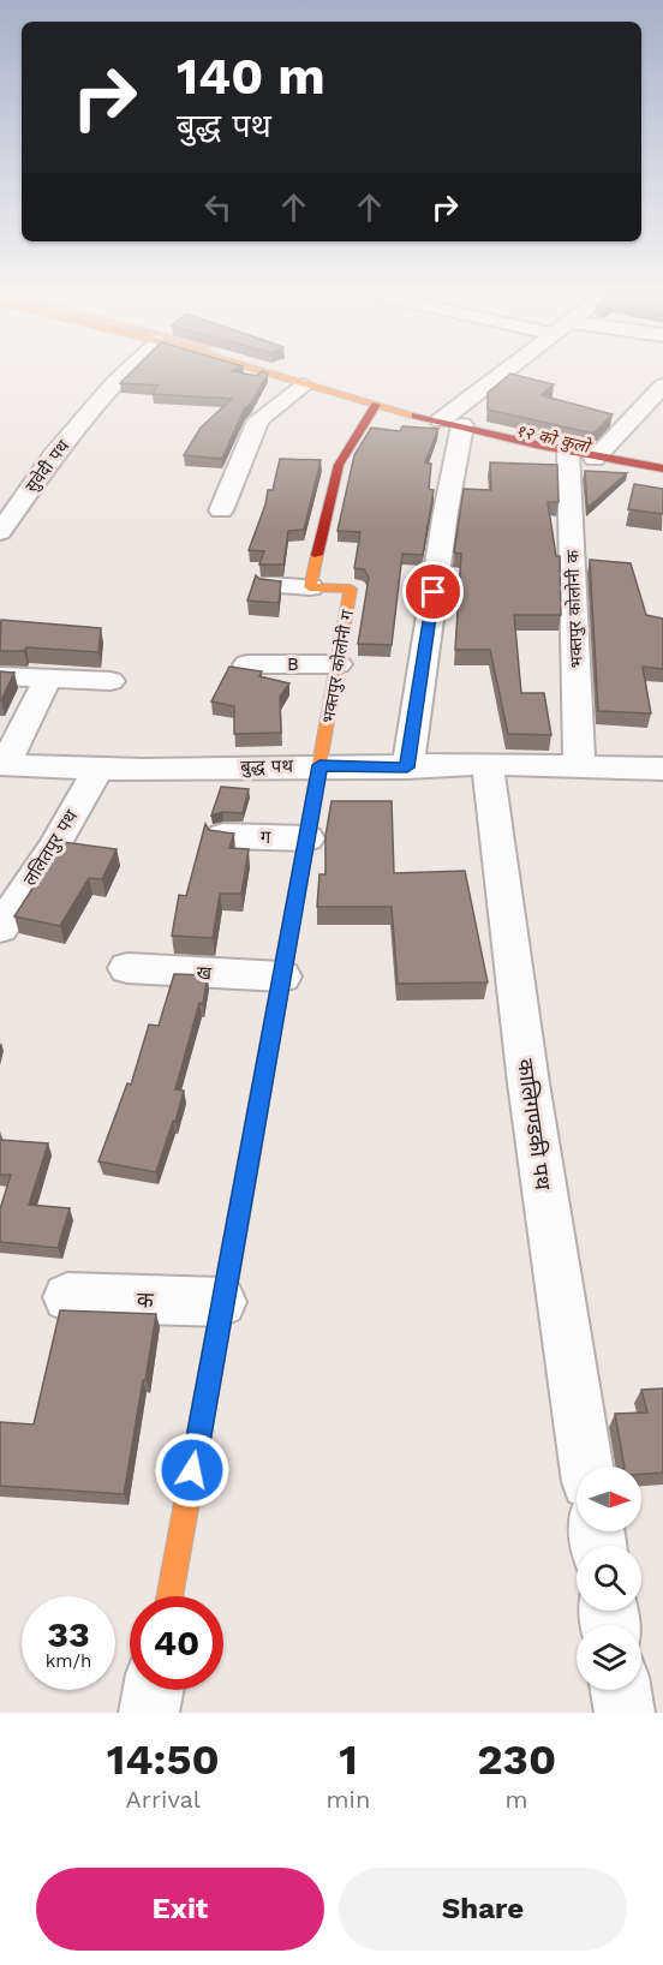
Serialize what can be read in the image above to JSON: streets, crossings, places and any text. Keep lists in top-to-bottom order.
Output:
{
  "streets": {
    "street": [
      "सुवेदी पथ",
      "भक्तपुर कोलोनी क",
      "B",
      "भक्तपुर कोलोनी ग",
      "बुद्ध पथ",
      "ग",
      "ललितपुर पथ",
      "ख",
      "कालिगण्डकी पथ",
      "क"
    ]
  },
  "crossings": [
    ["भक्तपुर कोलोनी क", "बुद्ध पथ"],
    ["B", "भक्तपुर कोलोनी ग"],
    ["भक्तपुर कोलोनी ग", "बुद्ध पथ"],
    ["भक्तपुर कोलोनी ग", "ग"],
    ["भक्तपुर कोलोनी ग", "ख"],
    ["भक्तपुर कोलोनी ग", "क"],
    ["बुद्ध पथ", "ललितपुर पथ"],
    ["बुद्ध पथ", "कालिगण्डकी पथ"]
  ],
  "water": ["१२ को कुलो"],
  "north": "right",
  "page": {
    "turn": ["140 m", "बुद्ध पथ"],
    "speed": "33 km/h",
    "limit": "40",
    "eta": [
      "14:50",
      "Arrival",
      "1",
      "min",
      "230",
      "m"
    ],
    "buttons": ["Exit", "Share"]
  }
}
